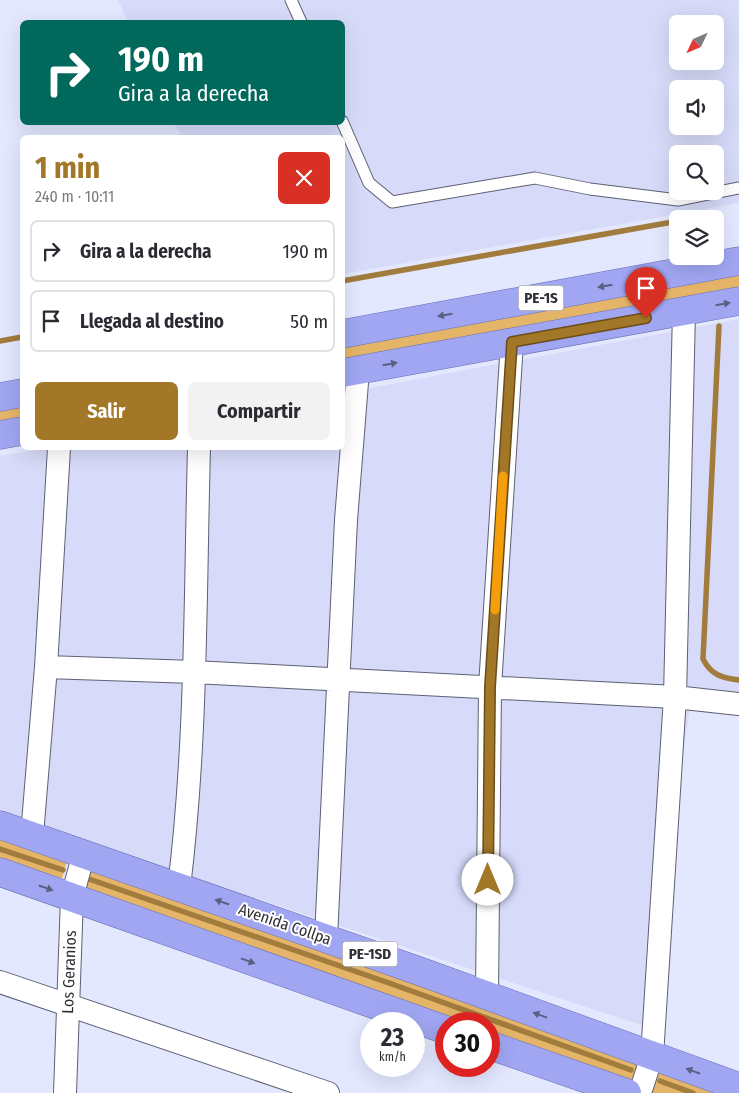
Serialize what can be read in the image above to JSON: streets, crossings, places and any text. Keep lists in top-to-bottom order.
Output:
{
  "streets": {
    "highway": ["PE-1S", "Avenida Collpa", "PE-1SD"],
    "street": ["Los Geranios"]
  },
  "crossings": [
    ["Avenida Collpa", "Los Geranios"]
  ],
  "north": "bottom left",
  "page": {
    "turn": ["190 m", "Gira a la derecha"],
    "heading": ["1 min", "240 m · 10:11"],
    "list": [
      {
        "name": "Gira a la derecha",
        "value": "190 m"
      },
      {
        "name": "Llegada al destino",
        "value": "50 m"
      }
    ],
    "buttons": ["Salir", "Compartir"],
    "speed": "23 km/h",
    "limit": "30"
  }
}
